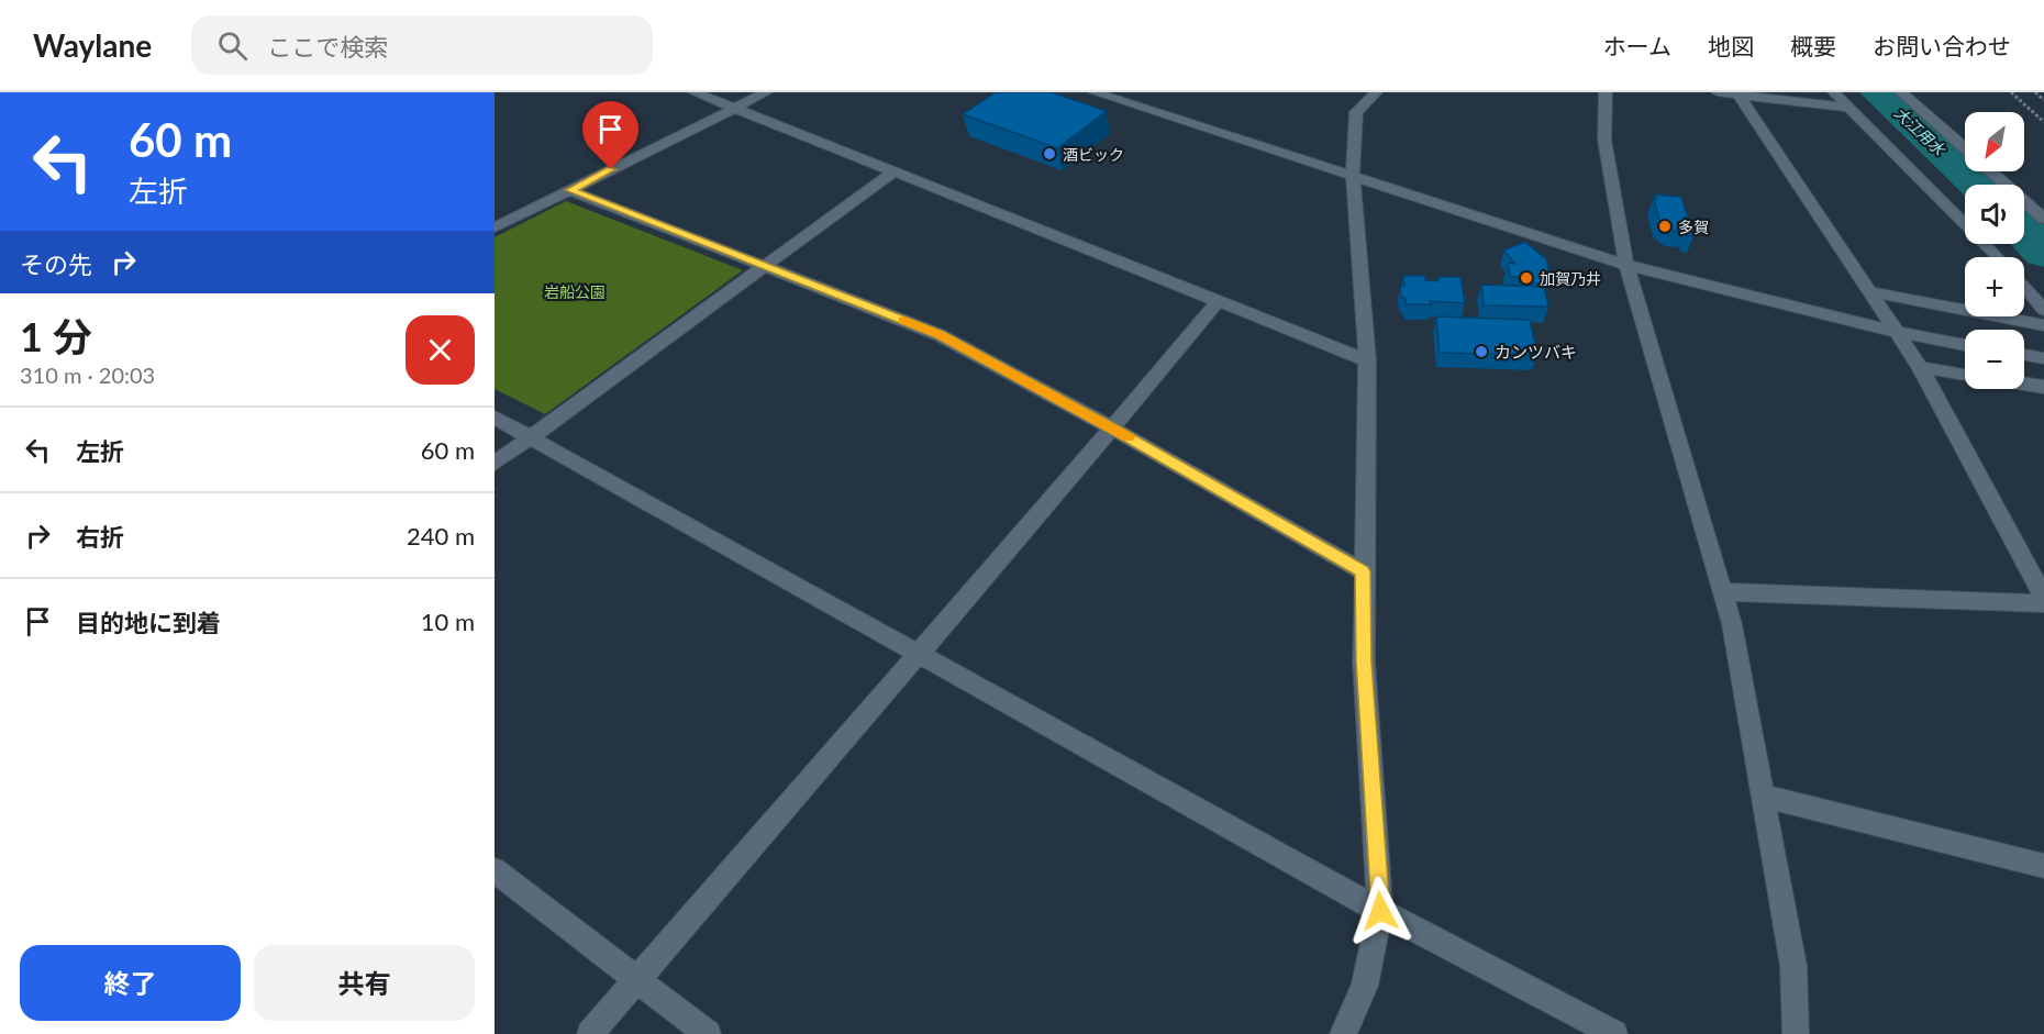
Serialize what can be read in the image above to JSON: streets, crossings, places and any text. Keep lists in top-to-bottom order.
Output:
{
  "water": ["大江用水"],
  "parks": ["岩船公園"],
  "places": [
    "酒ビック",
    "多賀",
    "加賀乃井",
    "カンツバキ"
  ],
  "north": "bottom left",
  "page": {
    "header": "Waylane",
    "search": "ここで検索",
    "nav": [
      "ホーム",
      "地図",
      "概要",
      "お問い合わせ"
    ],
    "turn": ["60 m", "左折"],
    "map_buttons": ["+", "−"],
    "then": "その先",
    "heading": ["1 分", "310 m · 20:03"],
    "list": [
      {
        "name": "左折",
        "value": "60 m"
      },
      {
        "name": "右折",
        "value": "240 m"
      },
      {
        "name": "目的地に到着",
        "value": "10 m"
      }
    ],
    "buttons": ["終了", "共有"]
  }
}
